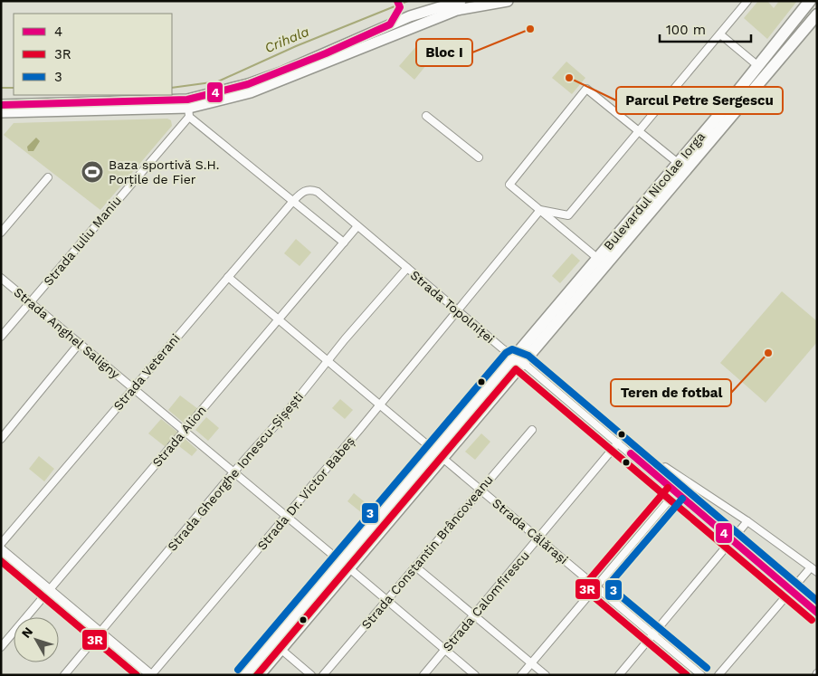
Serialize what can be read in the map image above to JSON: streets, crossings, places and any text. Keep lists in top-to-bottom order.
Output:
{
  "streets": {
    "main road": ["Bulevardul Nicolae Iorga"],
    "street": [
      "Strada Iuliu Maniu",
      "Strada Topolniței",
      "Strada Anghel Saligny",
      "Strada Veterani",
      "Strada Alion",
      "Strada Gheorghe Ionescu-Șișești",
      "Strada Dr. Victor Babeș",
      "Strada Călărași",
      "Strada Constantin Brâncoveanu",
      "Strada Calomfirescu"
    ]
  },
  "crossings": [
    ["Bulevardul Nicolae Iorga", "Strada Topolniței"],
    ["Strada Iuliu Maniu", "Strada Anghel Saligny"],
    ["Strada Topolniței", "Strada Veterani"],
    ["Strada Topolniței", "Strada Alion"],
    ["Strada Topolniței", "Strada Gheorghe Ionescu-Șișești"],
    ["Strada Topolniței", "Strada Dr. Victor Babeș"],
    ["Strada Topolniței", "Strada Calomfirescu"],
    ["Strada Anghel Saligny", "Strada Veterani"],
    ["Strada Anghel Saligny", "Strada Alion"],
    ["Strada Anghel Saligny", "Strada Gheorghe Ionescu-Șișești"],
    ["Strada Anghel Saligny", "Strada Dr. Victor Babeș"],
    ["Strada Anghel Saligny", "Strada Constantin Brâncoveanu"],
    ["Strada Anghel Saligny", "Strada Calomfirescu"],
    ["Strada Veterani", "Strada Călărași"],
    ["Strada Alion", "Strada Călărași"],
    ["Strada Gheorghe Ionescu-Șișești", "Strada Călărași"],
    ["Strada Dr. Victor Babeș", "Strada Călărași"],
    ["Strada Călărași", "Strada Constantin Brâncoveanu"],
    ["Strada Călărași", "Strada Calomfirescu"]
  ],
  "water": ["Crihala"],
  "places": {
    "other": ["Bloc I", "Parcul Petre Sergescu", "Teren de fotbal"],
    "sports": ["Baza sportivă S.H. Porțile de Fier"]
  },
  "lines": ["transit line 4", "transit line 3", "transit line 3R"],
  "legend": ["4", "3R", "3"],
  "scale_bar": "100 m",
  "north": "top left"
}
